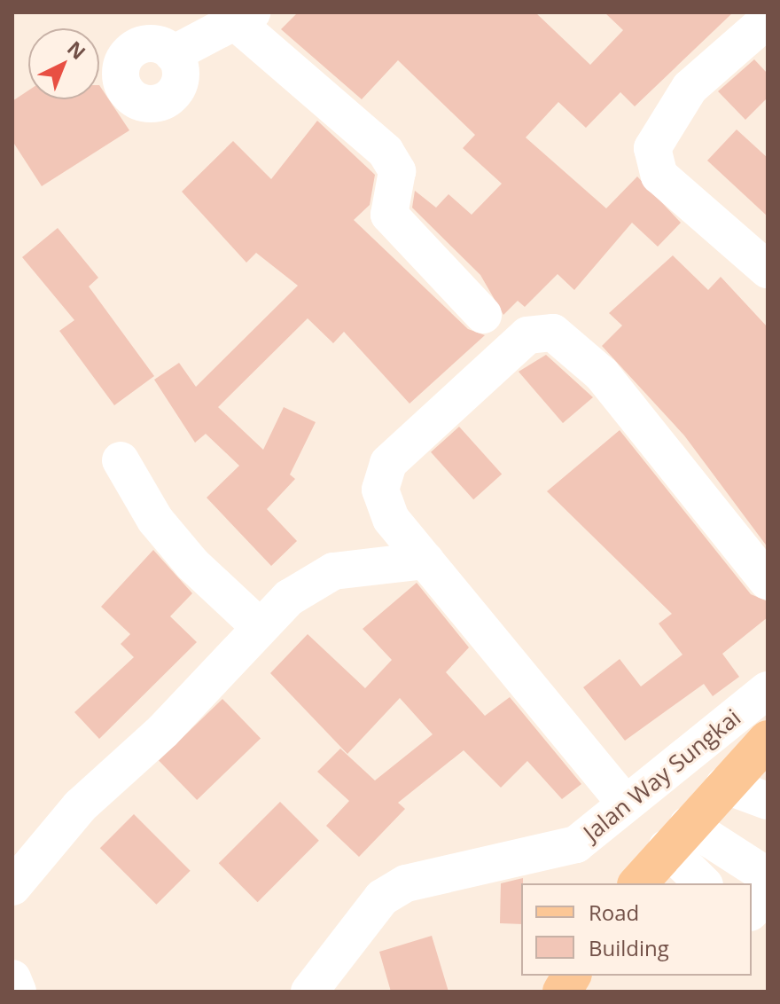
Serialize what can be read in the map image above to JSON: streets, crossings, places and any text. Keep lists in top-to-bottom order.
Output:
{
  "streets": {
    "street": ["Jalan Way Sungkai"]
  },
  "legend": ["Road", "Building"],
  "north": "top right"
}
